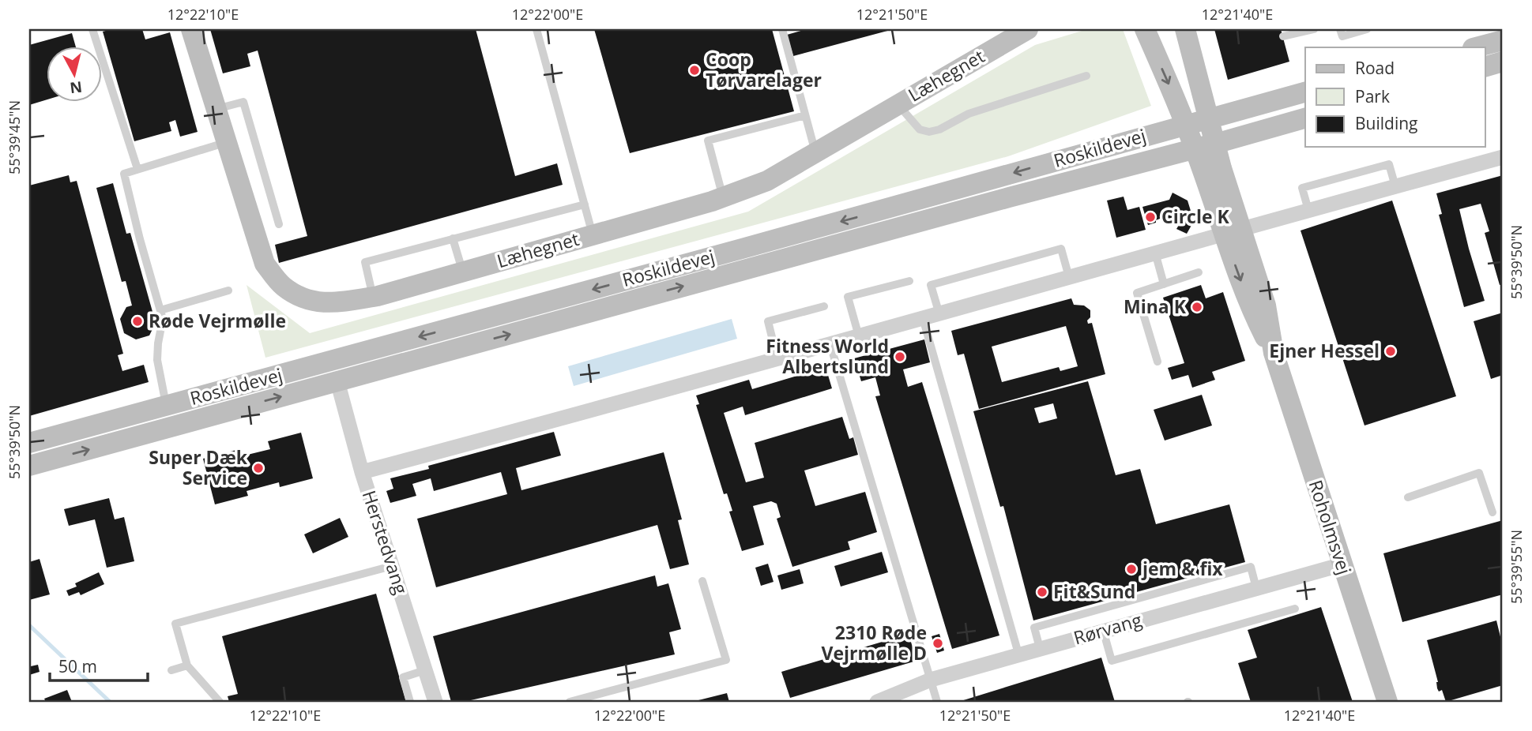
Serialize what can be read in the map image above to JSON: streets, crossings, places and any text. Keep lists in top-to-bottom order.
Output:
{
  "streets": {
    "main road": ["Læhegnet", "Roskildevej", "Roholmsvej"],
    "street": ["Herstedvang", "Rørvang"]
  },
  "crossings": [
    ["Roskildevej", "Roholmsvej"],
    ["Roskildevej", "Herstedvang"],
    ["Roholmsvej", "Rørvang"]
  ],
  "places": [
    "Coop Tørvarelager",
    "Circle K",
    "Mina K",
    "Røde Vejrmølle",
    "Ejner Hessel",
    "Fitness World Albertslund",
    "Super Dæk Service",
    "jem & fix",
    "Fit&Sund",
    "2310 Røde Vejrmølle D"
  ],
  "legend": ["Road", "Park", "Building"],
  "scale_bar": "50 m",
  "north": "bottom",
  "coordinates": [
    "12°22'10\"E",
    "12°22'00\"E",
    "12°21'50\"E",
    "12°21'40\"E",
    "55°39'45\"N",
    "55°39'50\"N",
    "55°39'55\"N"
  ]
}
